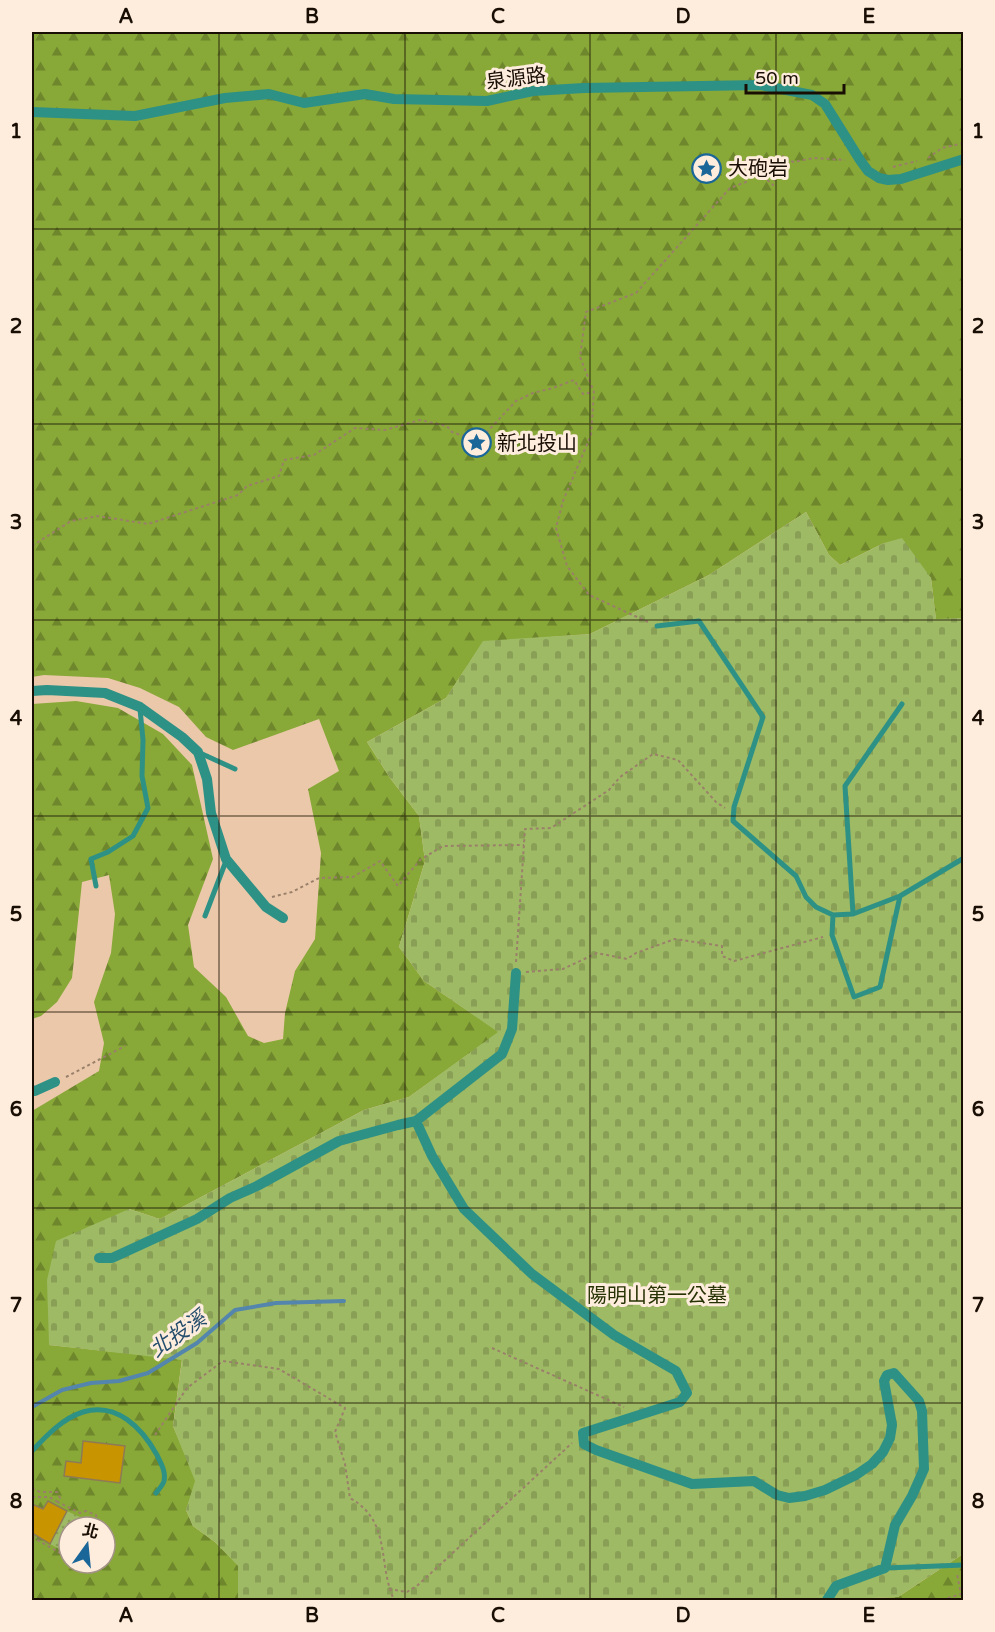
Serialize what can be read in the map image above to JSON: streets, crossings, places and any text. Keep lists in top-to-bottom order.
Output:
{
  "streets": {
    "street": ["泉源路"]
  },
  "water": ["北投溪"],
  "parks": ["陽明山第一公墓"],
  "places": {
    "place": ["大砲岩", "新北投山"]
  },
  "scale_bar": "50 m",
  "north": "top",
  "grid": {
    "columns": [
      "A",
      "B",
      "C",
      "D",
      "E"
    ],
    "rows": [
      "1",
      "2",
      "3",
      "4",
      "5",
      "6",
      "7",
      "8"
    ]
  }
}
